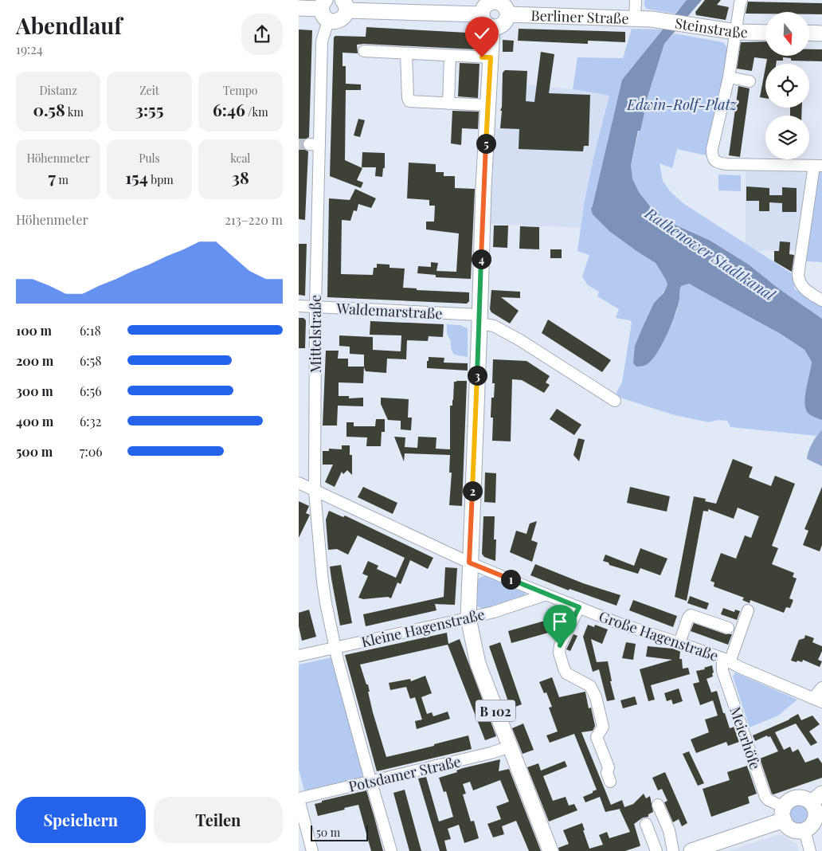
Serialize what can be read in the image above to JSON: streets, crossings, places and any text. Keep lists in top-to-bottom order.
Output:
{
  "streets": {
    "main road": ["Berliner Straße", "Steinstraße", "B 102"],
    "street": [
      "Waldemarstraße",
      "Mittelstraße",
      "Kleine Hagenstraße",
      "Große Hagenstraße",
      "Meierhöfe",
      "Potsdamer Straße"
    ]
  },
  "crossings": [
    ["Berliner Straße", "Steinstraße"],
    ["Berliner Straße", "B 102"],
    ["Waldemarstraße", "Mittelstraße"],
    ["Waldemarstraße", "B 102"],
    ["Mittelstraße", "Kleine Hagenstraße"],
    ["Mittelstraße", "Große Hagenstraße"],
    ["Mittelstraße", "Potsdamer Straße"],
    ["Kleine Hagenstraße", "Große Hagenstraße"],
    ["Kleine Hagenstraße", "B 102"],
    ["Große Hagenstraße", "B 102"],
    ["Große Hagenstraße", "Meierhöfe"],
    ["B 102", "Potsdamer Straße"]
  ],
  "water": ["Rathenower Stadtkanal"],
  "parks": ["Edwin-Rolf-Platz"],
  "scale_bar": "50 m",
  "north": "bottom",
  "page": {
    "heading": ["Abendlauf", "19:24"],
    "stats": [
      ["Distanz", "0.58 km"],
      ["Zeit", "3:55"],
      ["Tempo", "6:46 /km"],
      ["Höhenmeter", "7 m"],
      ["Puls", "154 bpm"],
      ["kcal", "38"]
    ],
    "pins": [
      "5",
      "4",
      "3",
      "2",
      "1"
    ],
    "chart": ["Höhenmeter", "213–220 m"],
    "list": [
      {
        "name": "100 m",
        "note": "6:18"
      },
      {
        "name": "200 m",
        "note": "6:58"
      },
      {
        "name": "300 m",
        "note": "6:56"
      },
      {
        "name": "400 m",
        "note": "6:32"
      },
      {
        "name": "500 m",
        "note": "7:06"
      }
    ],
    "buttons": ["Speichern", "Teilen"],
    "scale": "50 m"
  }
}
